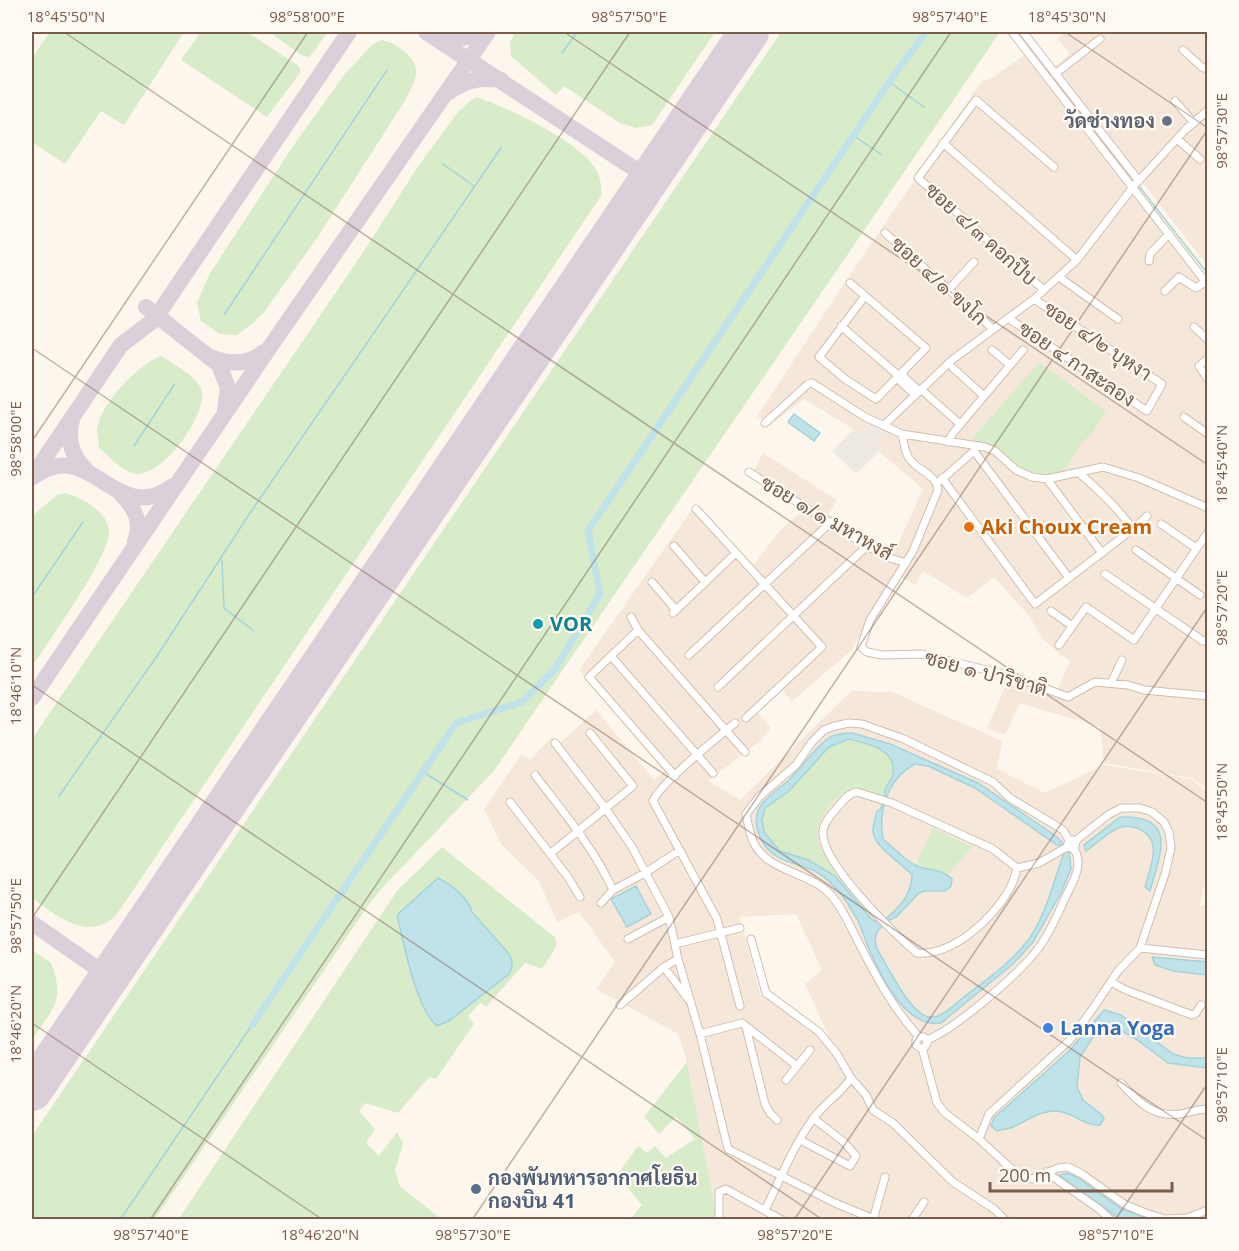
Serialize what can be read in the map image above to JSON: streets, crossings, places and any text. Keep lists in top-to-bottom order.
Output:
{
  "streets": {
    "street": [
      "ซอย ๔/๓ ดอกปีบ",
      "ซอย ๔/๑ ฃงโก",
      "ซอย ๔/๒ บุหงา",
      "ซอย ๔ กาสะลอง",
      "ซอย ๑/๑ มหาหงส์",
      "ซอย ๑ ปาริชาติ"
    ]
  },
  "crossings": [
    ["ซอย ๔/๒ บุหงา", "ซอย ๔ กาสะลอง"],
    ["ซอย ๑/๑ มหาหงส์", "ซอย ๑ ปาริชาติ"]
  ],
  "places": [
    "วัดช่างทอง",
    "Aki Choux Cream",
    "VOR",
    "Lanna Yoga",
    "กองพันทหารอากาศโยธิน กองบิน 41"
  ],
  "scale_bar": "200 m",
  "coordinates": [
    "18°45'50\"N",
    "98°58'00\"E",
    "98°57'50\"E",
    "98°57'40\"E",
    "18°45'30\"N",
    "98°57'30\"E",
    "18°45'40\"N",
    "98°57'20\"E",
    "18°46'10\"N",
    "18°46'20\"N",
    "98°57'10\"E"
  ]
}
